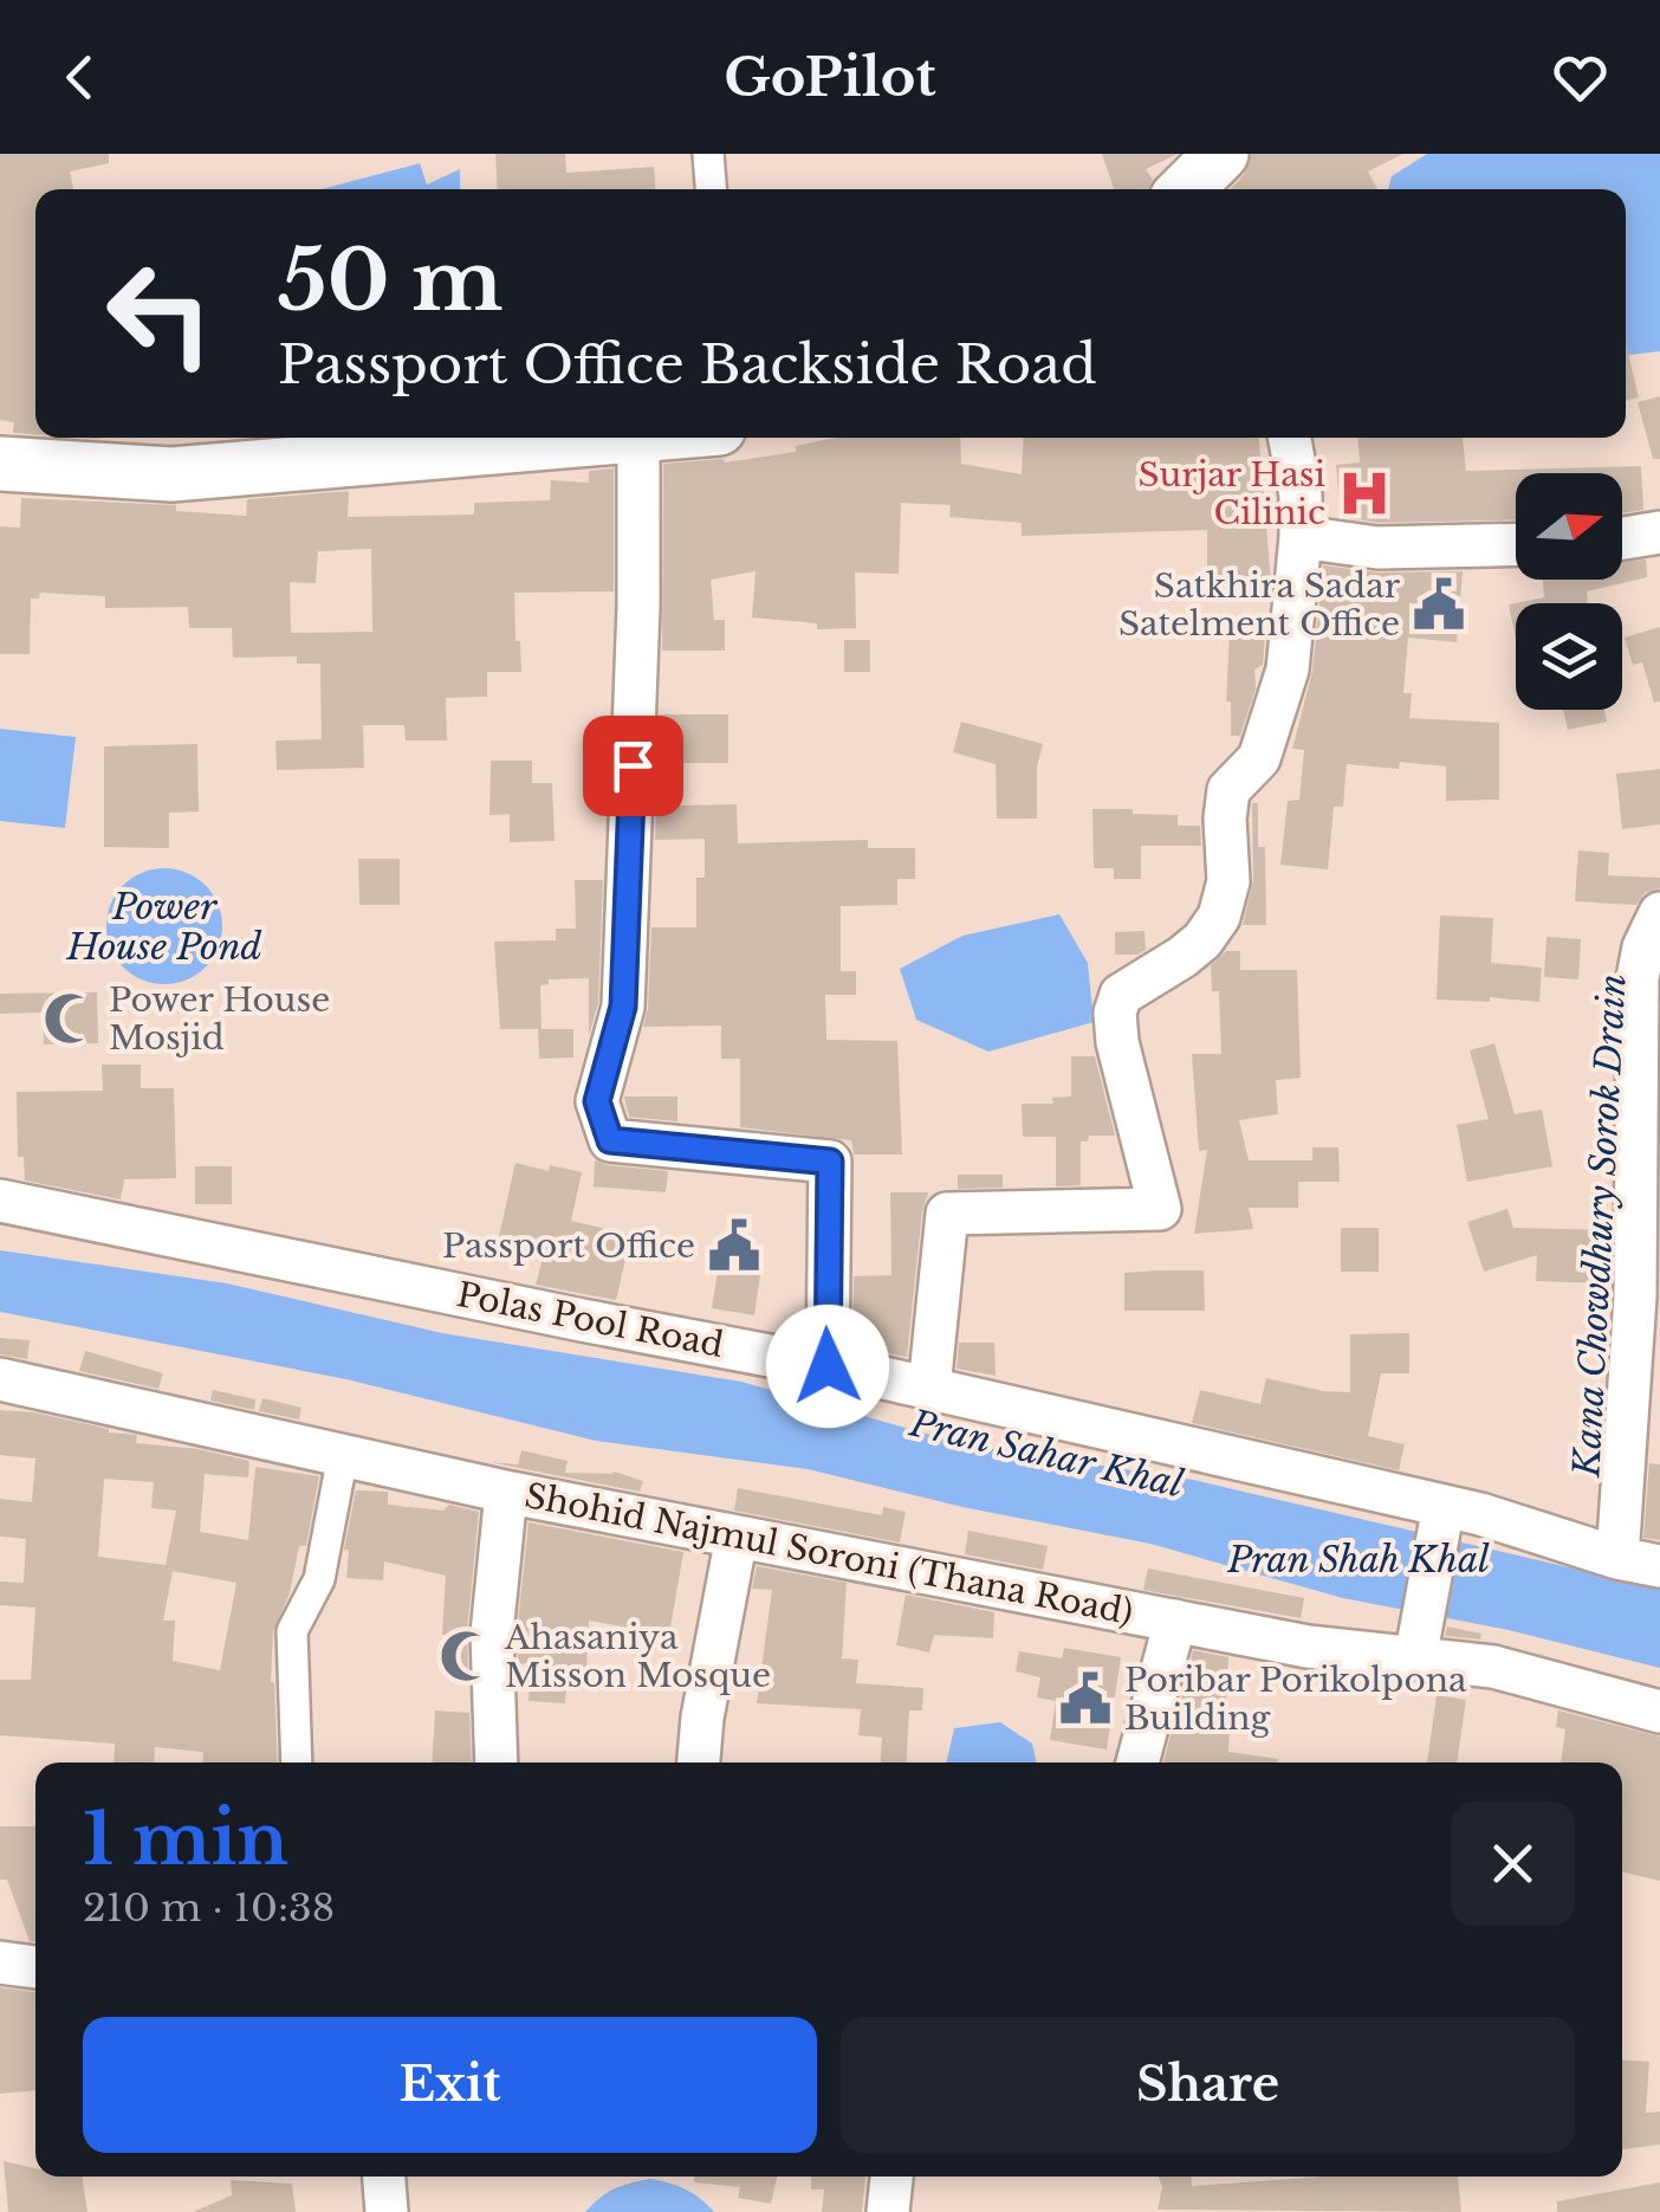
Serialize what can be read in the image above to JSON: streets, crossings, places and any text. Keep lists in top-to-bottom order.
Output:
{
  "streets": {
    "street": ["Polas Pool Road", "Shohid Najmul Soroni (Thana Road)"]
  },
  "water": [
    "Power House Pond",
    "Kana Chowdhury Sorok Drain",
    "Pran Sahar Khal",
    "Pran Shah Khal"
  ],
  "places": {
    "hospital": ["Surjar Hasi Cilinic"],
    "public building": ["Satkhira Sadar Satelment Office", "Passport Office", "Poribar Porikolpona Building"],
    "mosque": ["Power House Mosjid", "Ahasaniya Misson Mosque"]
  },
  "north": "right",
  "page": {
    "header": "GoPilot",
    "turn": ["50 m", "Passport Office Backside Road"],
    "heading": ["1 min", "210 m · 10:38"],
    "buttons": ["Exit", "Share"]
  }
}
